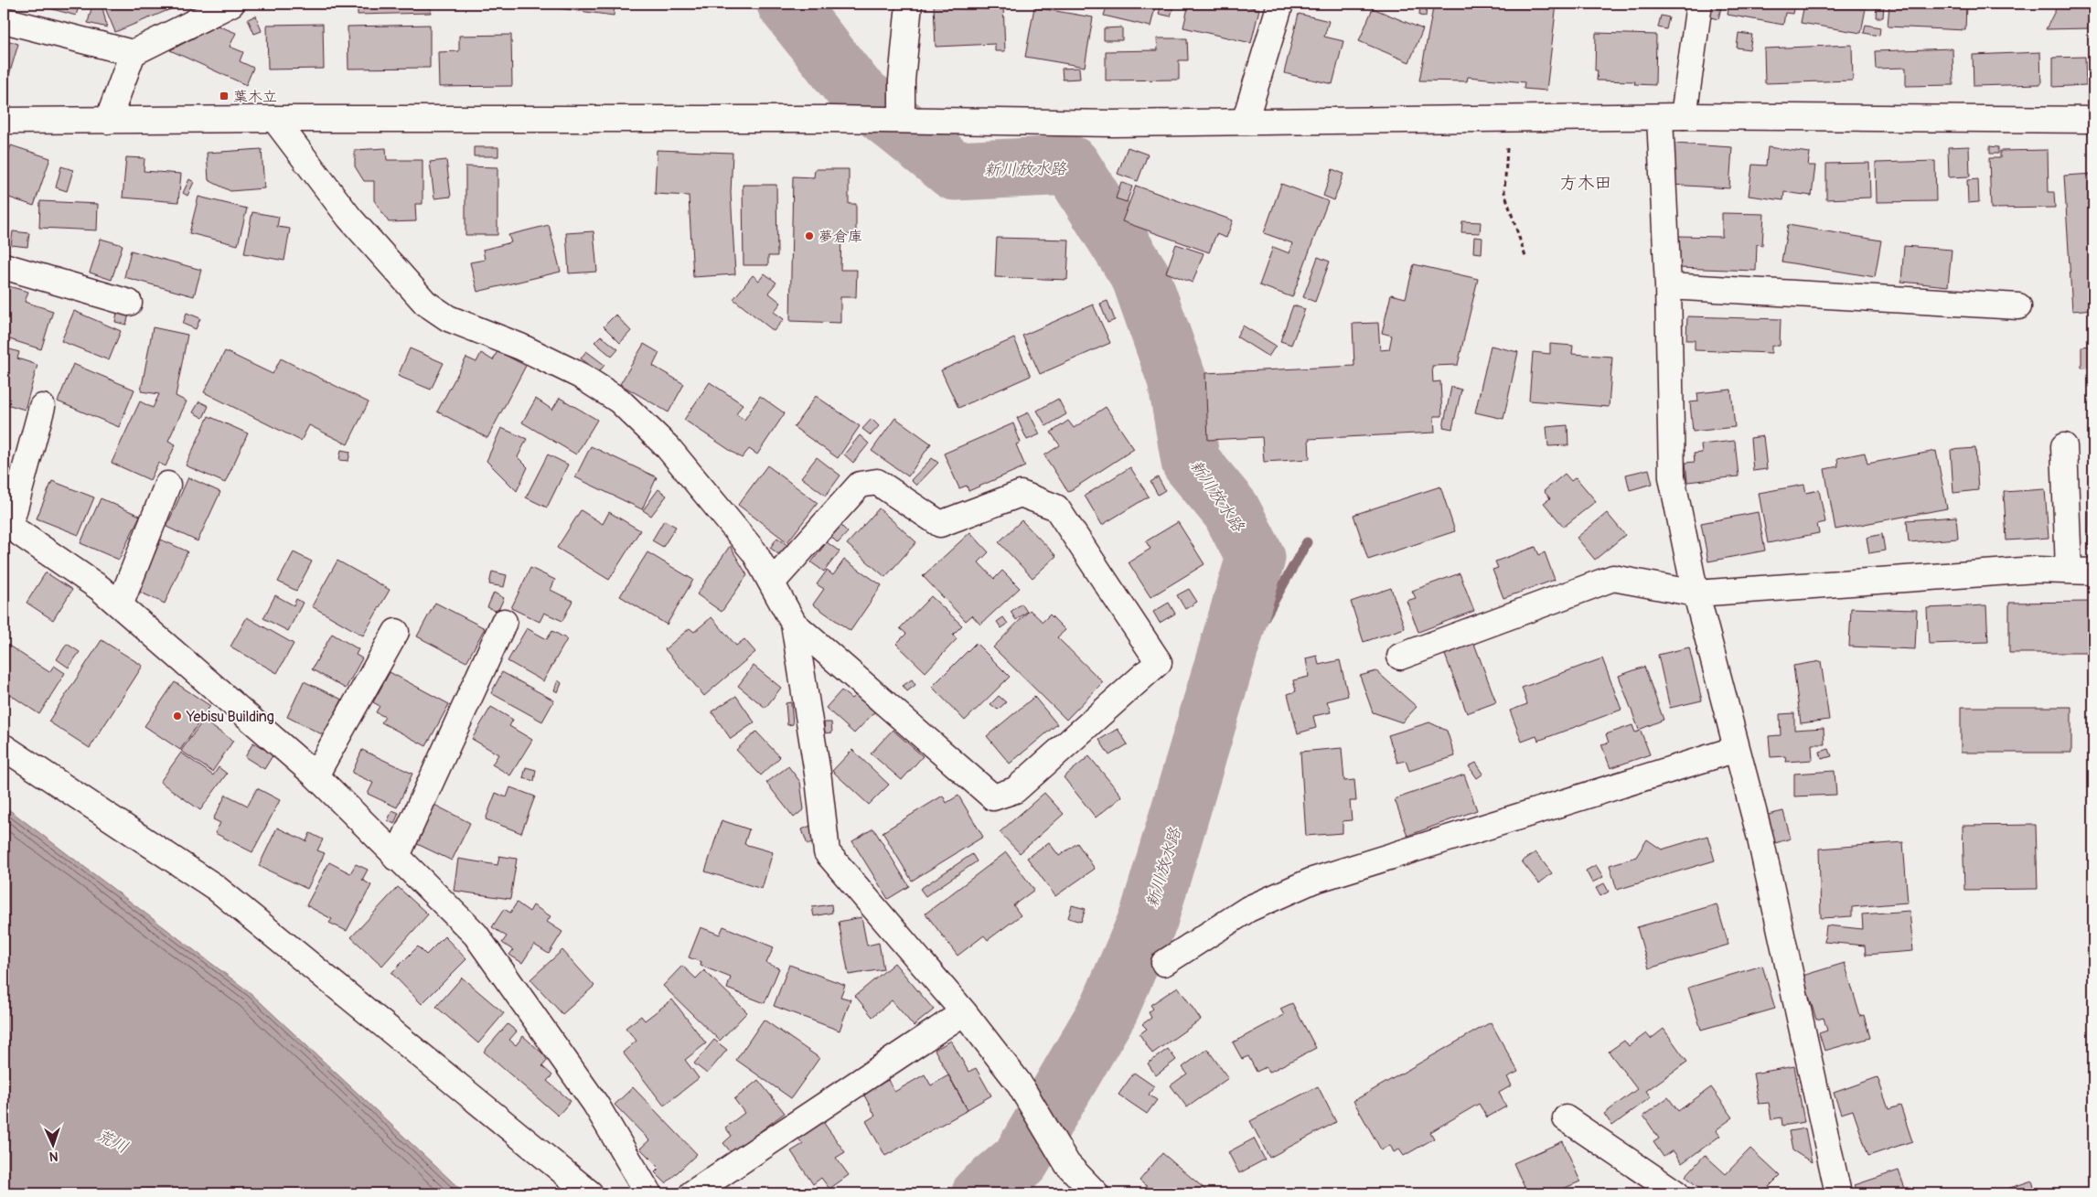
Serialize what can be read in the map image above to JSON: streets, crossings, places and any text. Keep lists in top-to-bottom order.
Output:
{
  "districts": ["方木田"],
  "water": ["新川放水路", "荒川"],
  "places": {
    "transit": ["葉木立"],
    "other": ["夢倉庫", "Yebisu Building"]
  },
  "north": "bottom"
}
